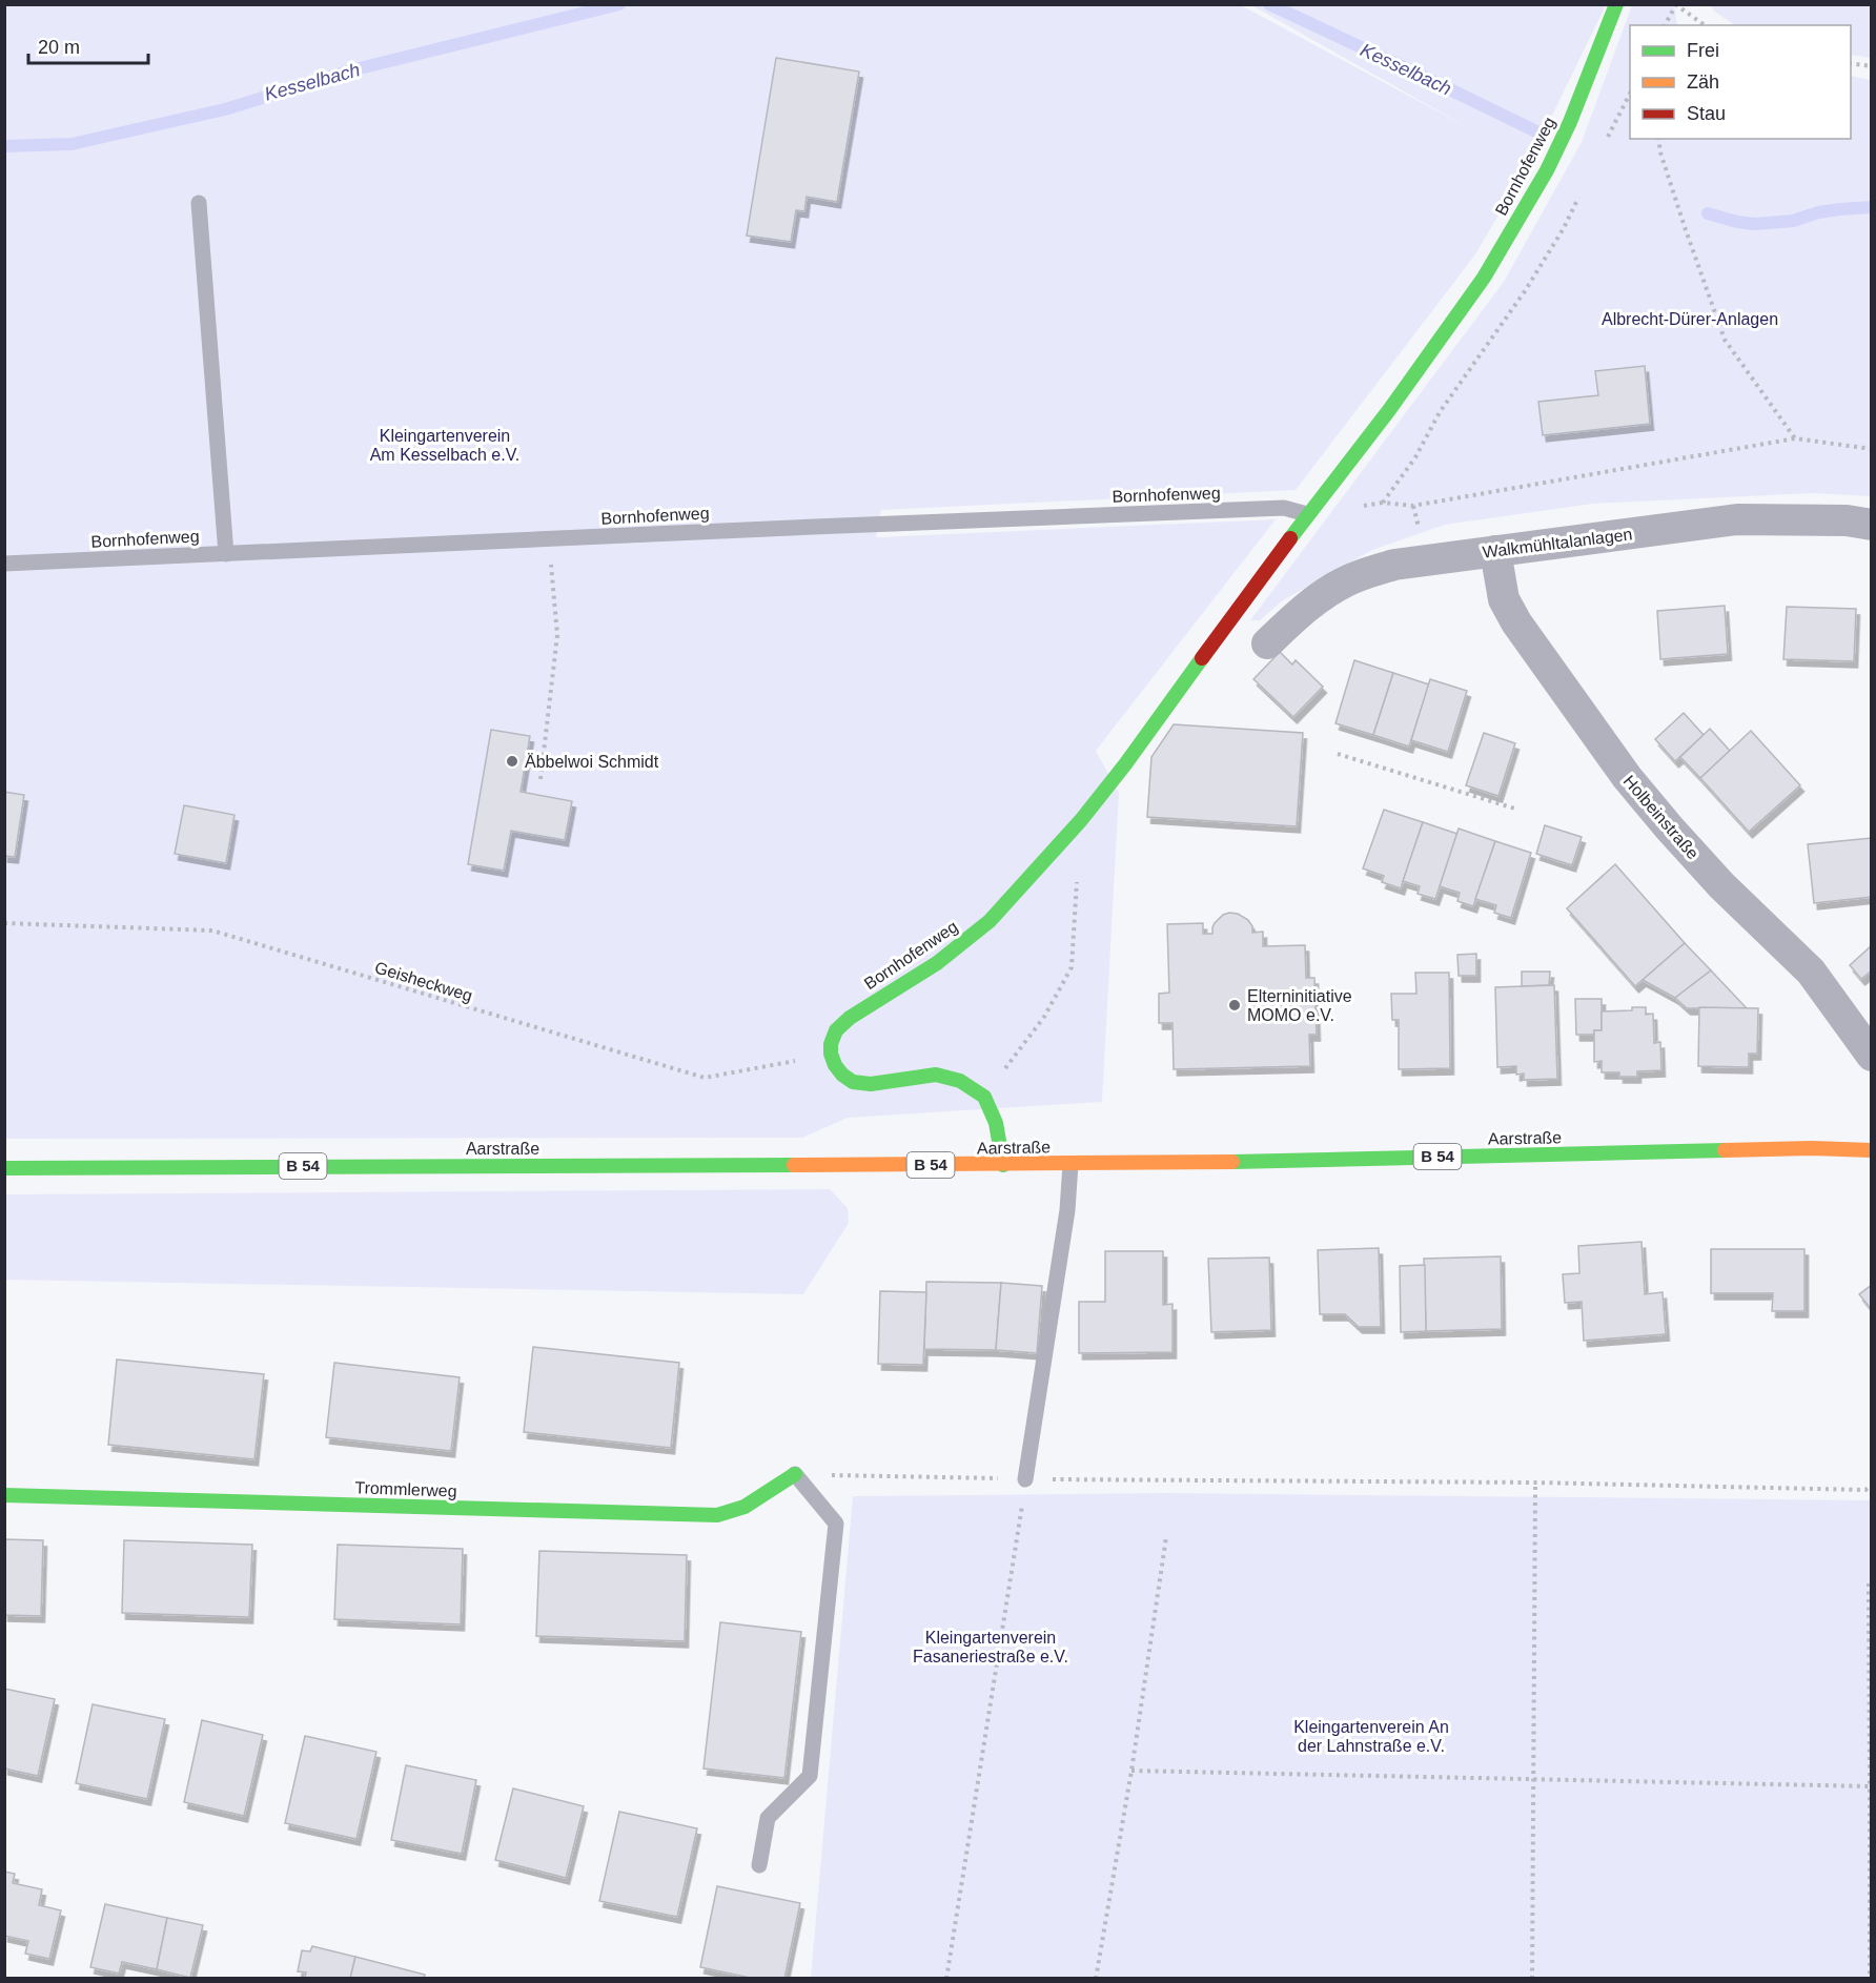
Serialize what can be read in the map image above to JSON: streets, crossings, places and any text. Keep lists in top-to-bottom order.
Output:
{
  "streets": {
    "street": [
      "Bornhofenweg",
      "Walkmühltalanlagen",
      "Holbeinstraße",
      "Aarstraße",
      "B 54",
      "Trommlerweg"
    ],
    "path": ["Geisheckweg"]
  },
  "crossings": [
    ["Bornhofenweg", "Geisheckweg"],
    ["Walkmühltalanlagen", "Holbeinstraße"]
  ],
  "water": ["Kesselbach"],
  "parks": [
    "Albrecht-Dürer-Anlagen",
    "Kleingartenverein Am Kesselbach e.V.",
    "Kleingartenverein Fasaneriestraße e.V.",
    "Kleingartenverein An der Lahnstraße e.V."
  ],
  "places": ["Äbbelwoi Schmidt", "Elterninitiative MOMO e.V."],
  "legend": ["Frei", "Zäh", "Stau"],
  "scale_bar": "20 m"
}
